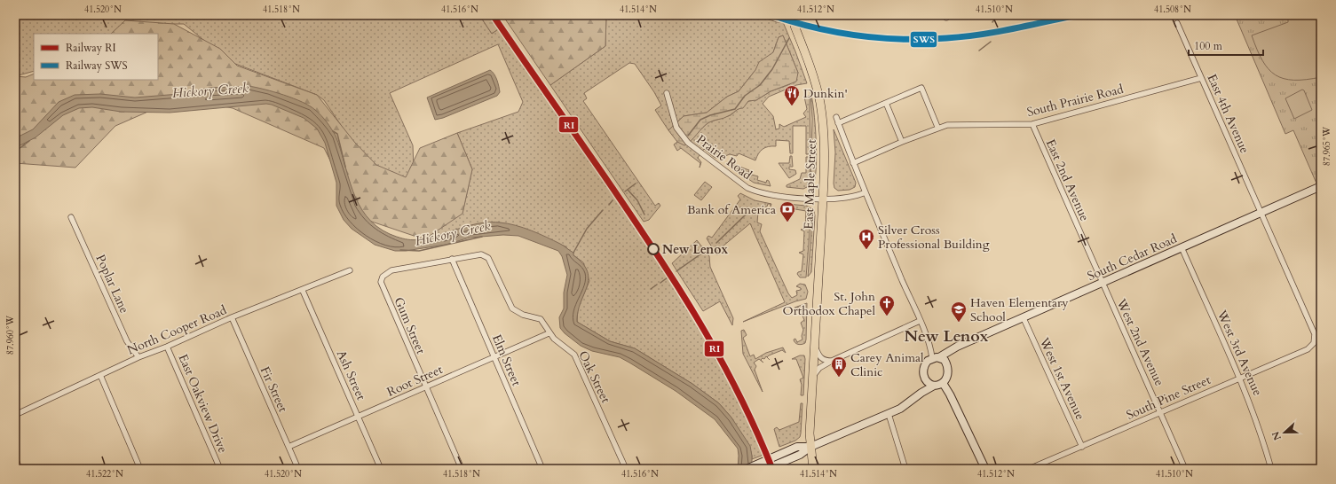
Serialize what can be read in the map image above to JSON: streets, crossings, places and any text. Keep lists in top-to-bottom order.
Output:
{
  "streets": {
    "main road": ["East Maple Street", "South Cedar Road"],
    "street": [
      "South Prairie Road",
      "East 4th Avenue",
      "Prairie Road",
      "East 2nd Avenue",
      "Poplar Lane",
      "Gum Street",
      "North Cooper Road",
      "West 2nd Avenue",
      "West 3rd Avenue",
      "Elm Street",
      "Ash Street",
      "Oak Street",
      "West 1st Avenue",
      "Root Street",
      "Fir Street",
      "South Pine Street",
      "East Oakview Drive"
    ]
  },
  "crossings": [
    ["South Prairie Road", "East 4th Avenue"],
    ["South Prairie Road", "East 2nd Avenue"],
    ["East 4th Avenue", "South Cedar Road"],
    ["East 4th Avenue", "South Pine Street"],
    ["Prairie Road", "East Maple Street"],
    ["East 2nd Avenue", "South Cedar Road"],
    ["East 2nd Avenue", "West 2nd Avenue"],
    ["South Cedar Road", "West 2nd Avenue"],
    ["South Cedar Road", "West 3rd Avenue"],
    ["South Cedar Road", "West 1st Avenue"],
    ["Poplar Lane", "North Cooper Road"],
    ["Gum Street", "Elm Street"],
    ["Gum Street", "Oak Street"],
    ["Gum Street", "Root Street"],
    ["North Cooper Road", "Ash Street"],
    ["North Cooper Road", "Fir Street"],
    ["North Cooper Road", "East Oakview Drive"],
    ["West 2nd Avenue", "South Pine Street"],
    ["West 3rd Avenue", "South Pine Street"],
    ["Elm Street", "Oak Street"],
    ["Elm Street", "Root Street"],
    ["Ash Street", "Root Street"],
    ["Oak Street", "Root Street"],
    ["West 1st Avenue", "South Pine Street"],
    ["Root Street", "Fir Street"]
  ],
  "districts": ["New Lenox"],
  "water": ["Hickory Creek"],
  "places": {
    "restaurant": ["Dunkin'"],
    "bank": ["Bank of America"],
    "other": ["New Lenox"],
    "hospital": ["Silver Cross Professional Building"],
    "church": ["St. John Orthodox Chapel"],
    "school or university": ["Haven Elementary School"],
    "building": ["Carey Animal Clinic"]
  },
  "lines": ["rail line RI", "rail line SWS"],
  "legend": ["Railway RI", "Railway SWS"],
  "scale_bar": "100 m",
  "north": "left",
  "coordinates": [
    "41.520°N",
    "41.518°N",
    "41.516°N",
    "41.514°N",
    "41.512°N",
    "41.510°N",
    "41.508°N",
    "87.965°W",
    "87.960°W",
    "41.522°N"
  ]
}
